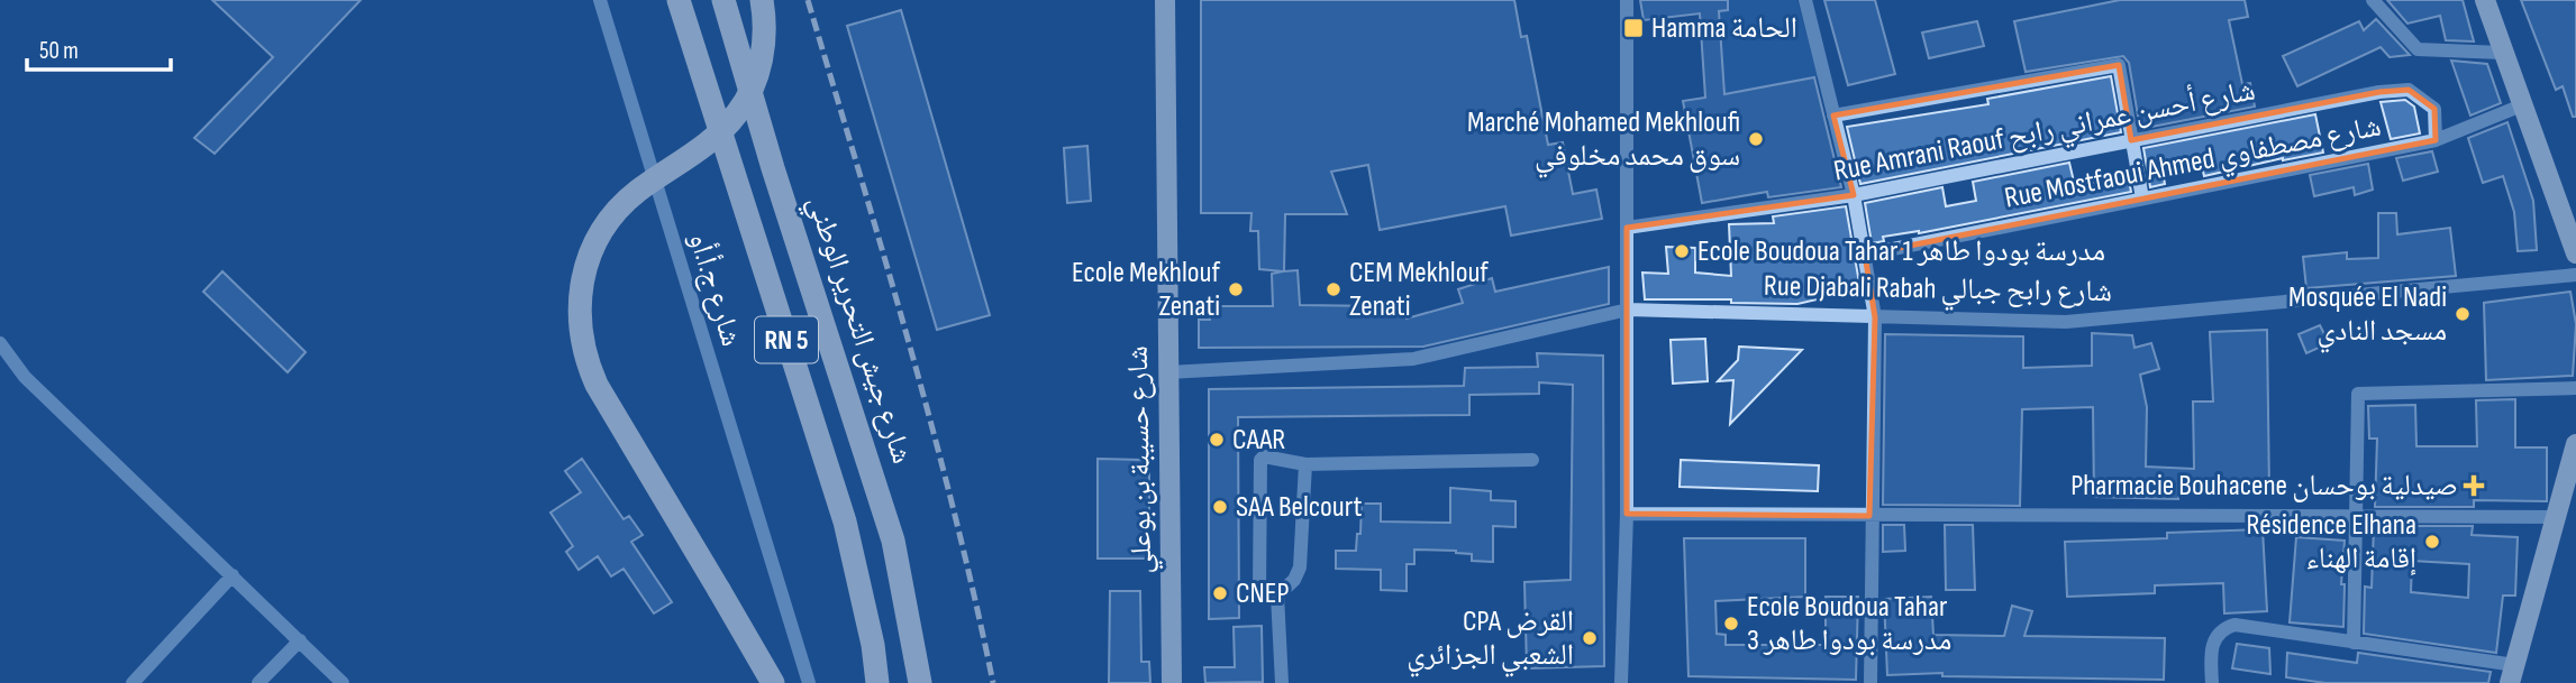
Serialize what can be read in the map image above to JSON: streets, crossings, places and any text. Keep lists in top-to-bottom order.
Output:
{
  "streets": {
    "highway": ["شارع جيش التحرير الوطني", "RN 5"],
    "main road": ["شارع حسيبة بن بوعلي"],
    "street": [
      "Rue Amrani Raouf شارع أحسن عمراني رابح",
      "Rue Mostfaoui Ahmed شارع مصطفاوي",
      "شارع ج.أ.أو",
      "Rue Djabali Rabah شارع رابح جبالي"
    ]
  },
  "crossings": [
    ["Rue Amrani Raouf شارع أحسن عمراني رابح", "Rue Mostfaoui Ahmed شارع مصطفاوي"],
    ["Rue Djabali Rabah شارع رابح جبالي", "شارع حسيبة بن بوعلي"]
  ],
  "places": {
    "transit": ["Hamma الحامة"],
    "other": [
      "Marché Mohamed Mekhloufi سوق محمد مخلوفي",
      "Ecole Boudoua Tahar 1 مدرسة بودوا طاهر",
      "Ecole Mekhlouf Zenati",
      "CEM Mekhlouf Zenati",
      "Mosquée El Nadi مسجد النادي",
      "CAAR",
      "SAA Belcourt",
      "Résidence Elhana إقامة الهناء",
      "CNEP",
      "Ecole Boudoua Tahar 3 مدرسة بودوا طاهر",
      "CPA القرض الشعبي الجزائري"
    ],
    "health": ["Pharmacie Bouhacene صيدلية بوحسان"]
  },
  "scale_bar": "50 m"
}
